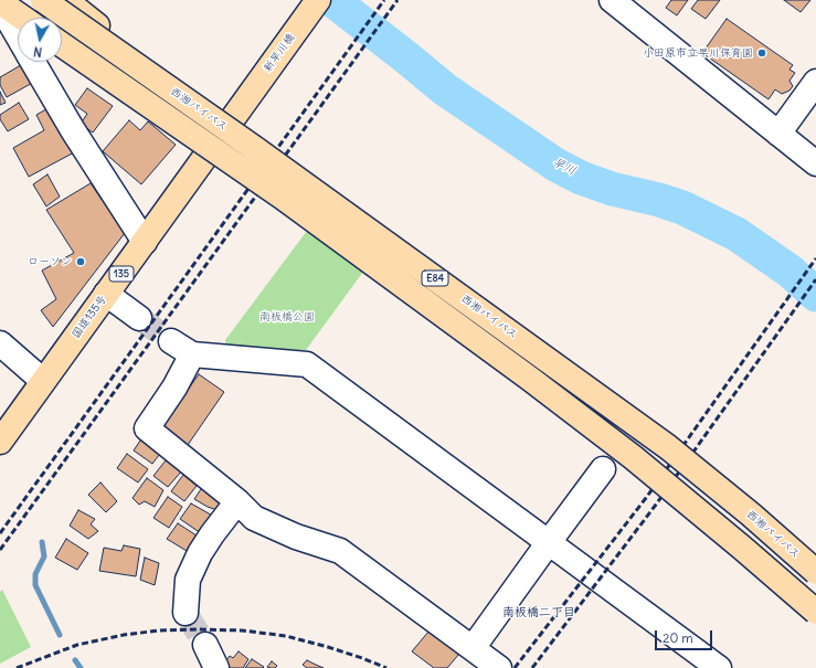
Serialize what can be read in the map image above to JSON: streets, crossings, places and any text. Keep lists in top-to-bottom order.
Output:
{
  "streets": {
    "highway": [
      "新早川橋",
      "西湘バイパス",
      "135",
      "E84",
      "国道135号"
    ]
  },
  "crossings": [
    ["新早川橋", "国道135号"]
  ],
  "districts": ["南板橋二丁目"],
  "water": ["早川"],
  "parks": ["南板橋公園"],
  "places": ["小田原市立早川保育園", "ローソン"],
  "scale_bar": "20 m",
  "north": "bottom"
}
